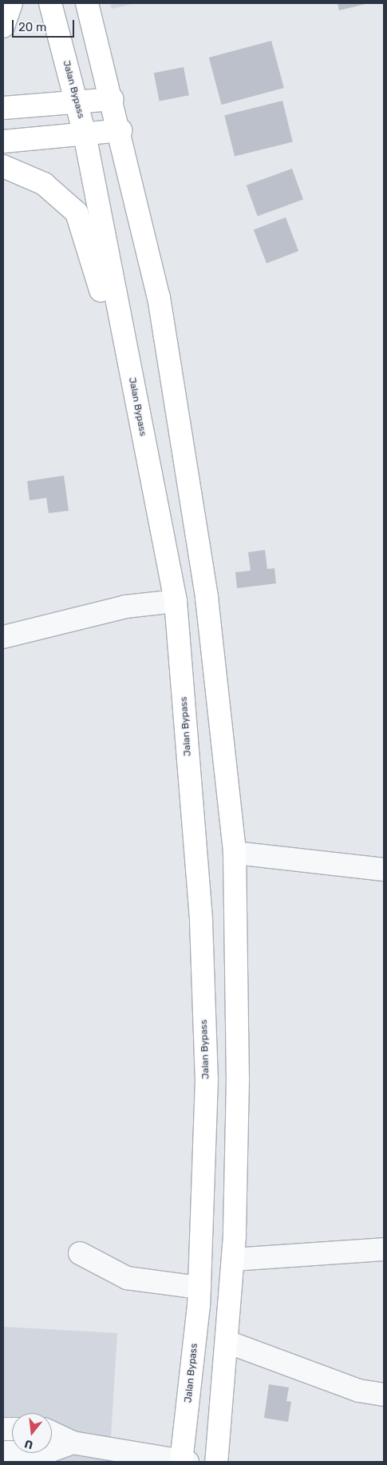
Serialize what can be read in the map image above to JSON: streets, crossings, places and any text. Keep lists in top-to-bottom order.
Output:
{
  "streets": {
    "highway": ["Jalan Bypass"]
  },
  "scale_bar": "20 m",
  "north": "bottom"
}
